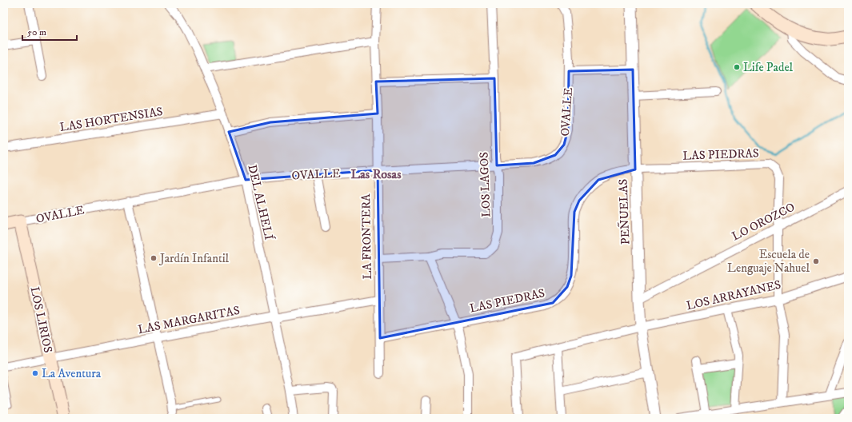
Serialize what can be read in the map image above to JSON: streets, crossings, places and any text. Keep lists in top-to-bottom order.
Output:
{
  "streets": {
    "main road": ["OVALLE", "LOS LIRIOS"],
    "street": [
      "LAS HORTENSIAS",
      "LAS PIEDRAS",
      "LOS LAGOS",
      "DEL ALHELÍ",
      "PEÑUELAS",
      "LO OROZCO",
      "LA FRONTERA",
      "LOS ARRAYANES",
      "LAS MARGARITAS"
    ]
  },
  "crossings": [
    ["OVALLE", "LOS LAGOS"],
    ["OVALLE", "DEL ALHELÍ"],
    ["OVALLE", "PEÑUELAS"],
    ["OVALLE", "LA FRONTERA"],
    ["OVALLE", "LOS LIRIOS"],
    ["LAS HORTENSIAS", "DEL ALHELÍ"],
    ["LAS PIEDRAS", "PEÑUELAS"],
    ["LAS PIEDRAS", "LO OROZCO"],
    ["LAS PIEDRAS", "LA FRONTERA"],
    ["LOS LAGOS", "LA FRONTERA"],
    ["DEL ALHELÍ", "LAS MARGARITAS"],
    ["PEÑUELAS", "LO OROZCO"],
    ["PEÑUELAS", "LOS ARRAYANES"],
    ["LA FRONTERA", "LAS MARGARITAS"],
    ["LOS LIRIOS", "LAS MARGARITAS"]
  ],
  "districts": ["Las Rosas"],
  "places": [
    "Life Padel",
    "Jardín Infantil",
    "Escuela de Lenguaje Nahuel",
    "La Aventura"
  ],
  "scale_bar": "50 m"
}
